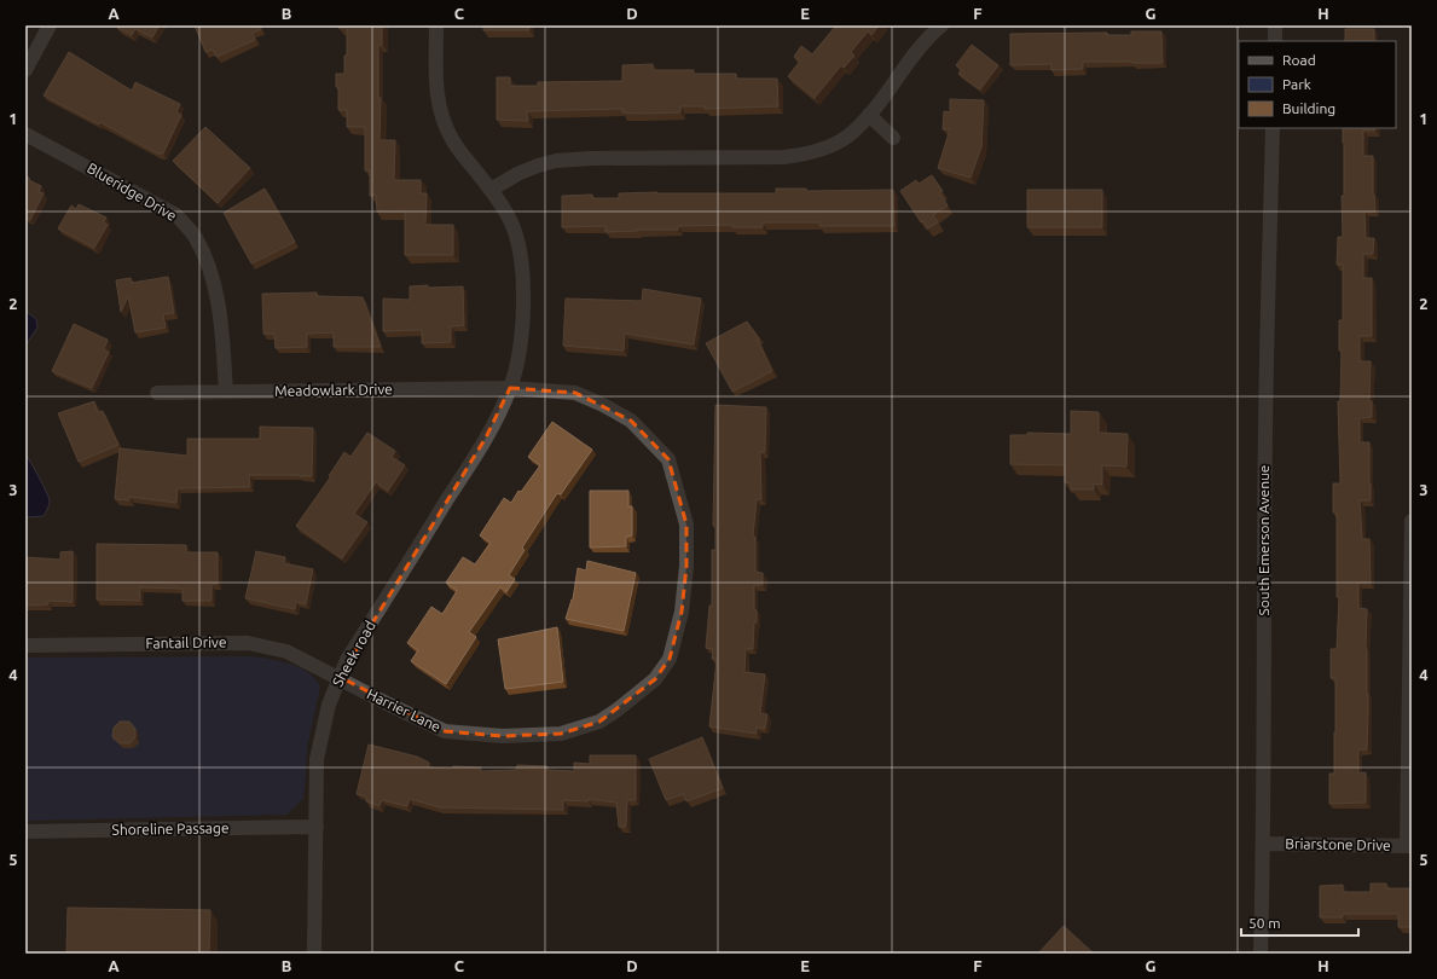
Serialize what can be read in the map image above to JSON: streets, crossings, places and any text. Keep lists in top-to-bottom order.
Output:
{
  "streets": {
    "street": [
      "Blueridge Drive",
      "Meadowlark Drive",
      "South Emerson Avenue",
      "Fantail Drive",
      "Sheek road",
      "Harrier Lane",
      "Shoreline Passage",
      "Briarstone Drive"
    ]
  },
  "crossings": [
    ["Blueridge Drive", "Meadowlark Drive"],
    ["Meadowlark Drive", "Sheek road"],
    ["Meadowlark Drive", "Harrier Lane"],
    ["South Emerson Avenue", "Briarstone Drive"],
    ["Fantail Drive", "Sheek road"],
    ["Fantail Drive", "Harrier Lane"],
    ["Sheek road", "Harrier Lane"],
    ["Sheek road", "Shoreline Passage"]
  ],
  "legend": ["Road", "Park", "Building"],
  "scale_bar": "50 m",
  "grid": {
    "columns": [
      "A",
      "B",
      "C",
      "D",
      "E",
      "F",
      "G",
      "H"
    ],
    "rows": [
      "1",
      "2",
      "3",
      "4",
      "5"
    ]
  }
}
